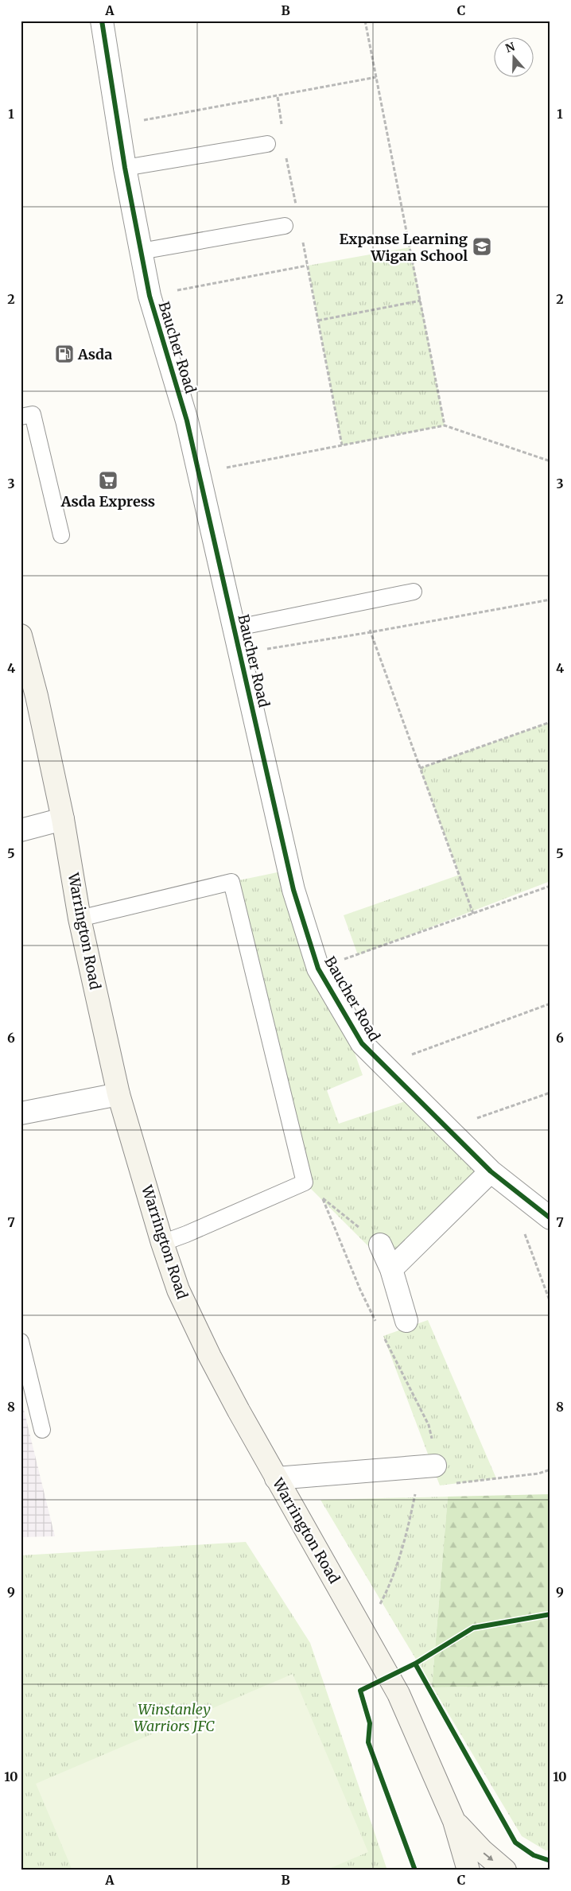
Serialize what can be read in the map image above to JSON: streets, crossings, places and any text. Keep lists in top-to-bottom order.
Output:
{
  "streets": {
    "main road": ["Warrington Road"],
    "street": ["Baucher Road"]
  },
  "parks": ["Winstanley Warriors JFC"],
  "places": {
    "school or university": ["Expanse Learning Wigan School"],
    "fuel station": ["Asda"],
    "supermarket": ["Asda Express"]
  },
  "north": "top",
  "grid": {
    "columns": ["A", "B", "C"],
    "rows": [
      "1",
      "2",
      "3",
      "4",
      "5",
      "6",
      "7",
      "8",
      "9",
      "10"
    ]
  }
}
